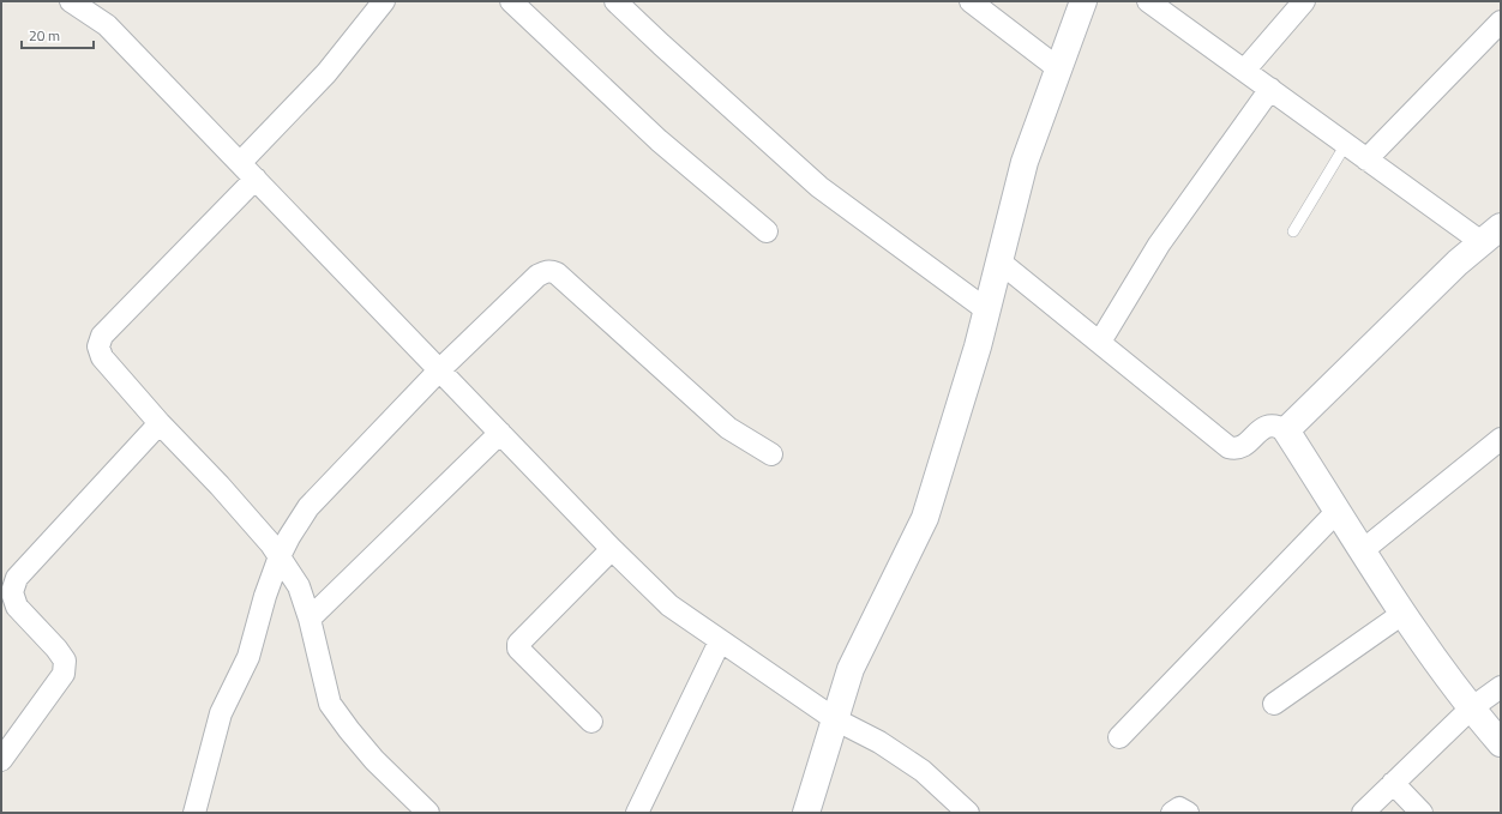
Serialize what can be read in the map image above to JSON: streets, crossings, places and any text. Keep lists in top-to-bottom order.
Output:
{
  "scale_bar": "20 m"
}
